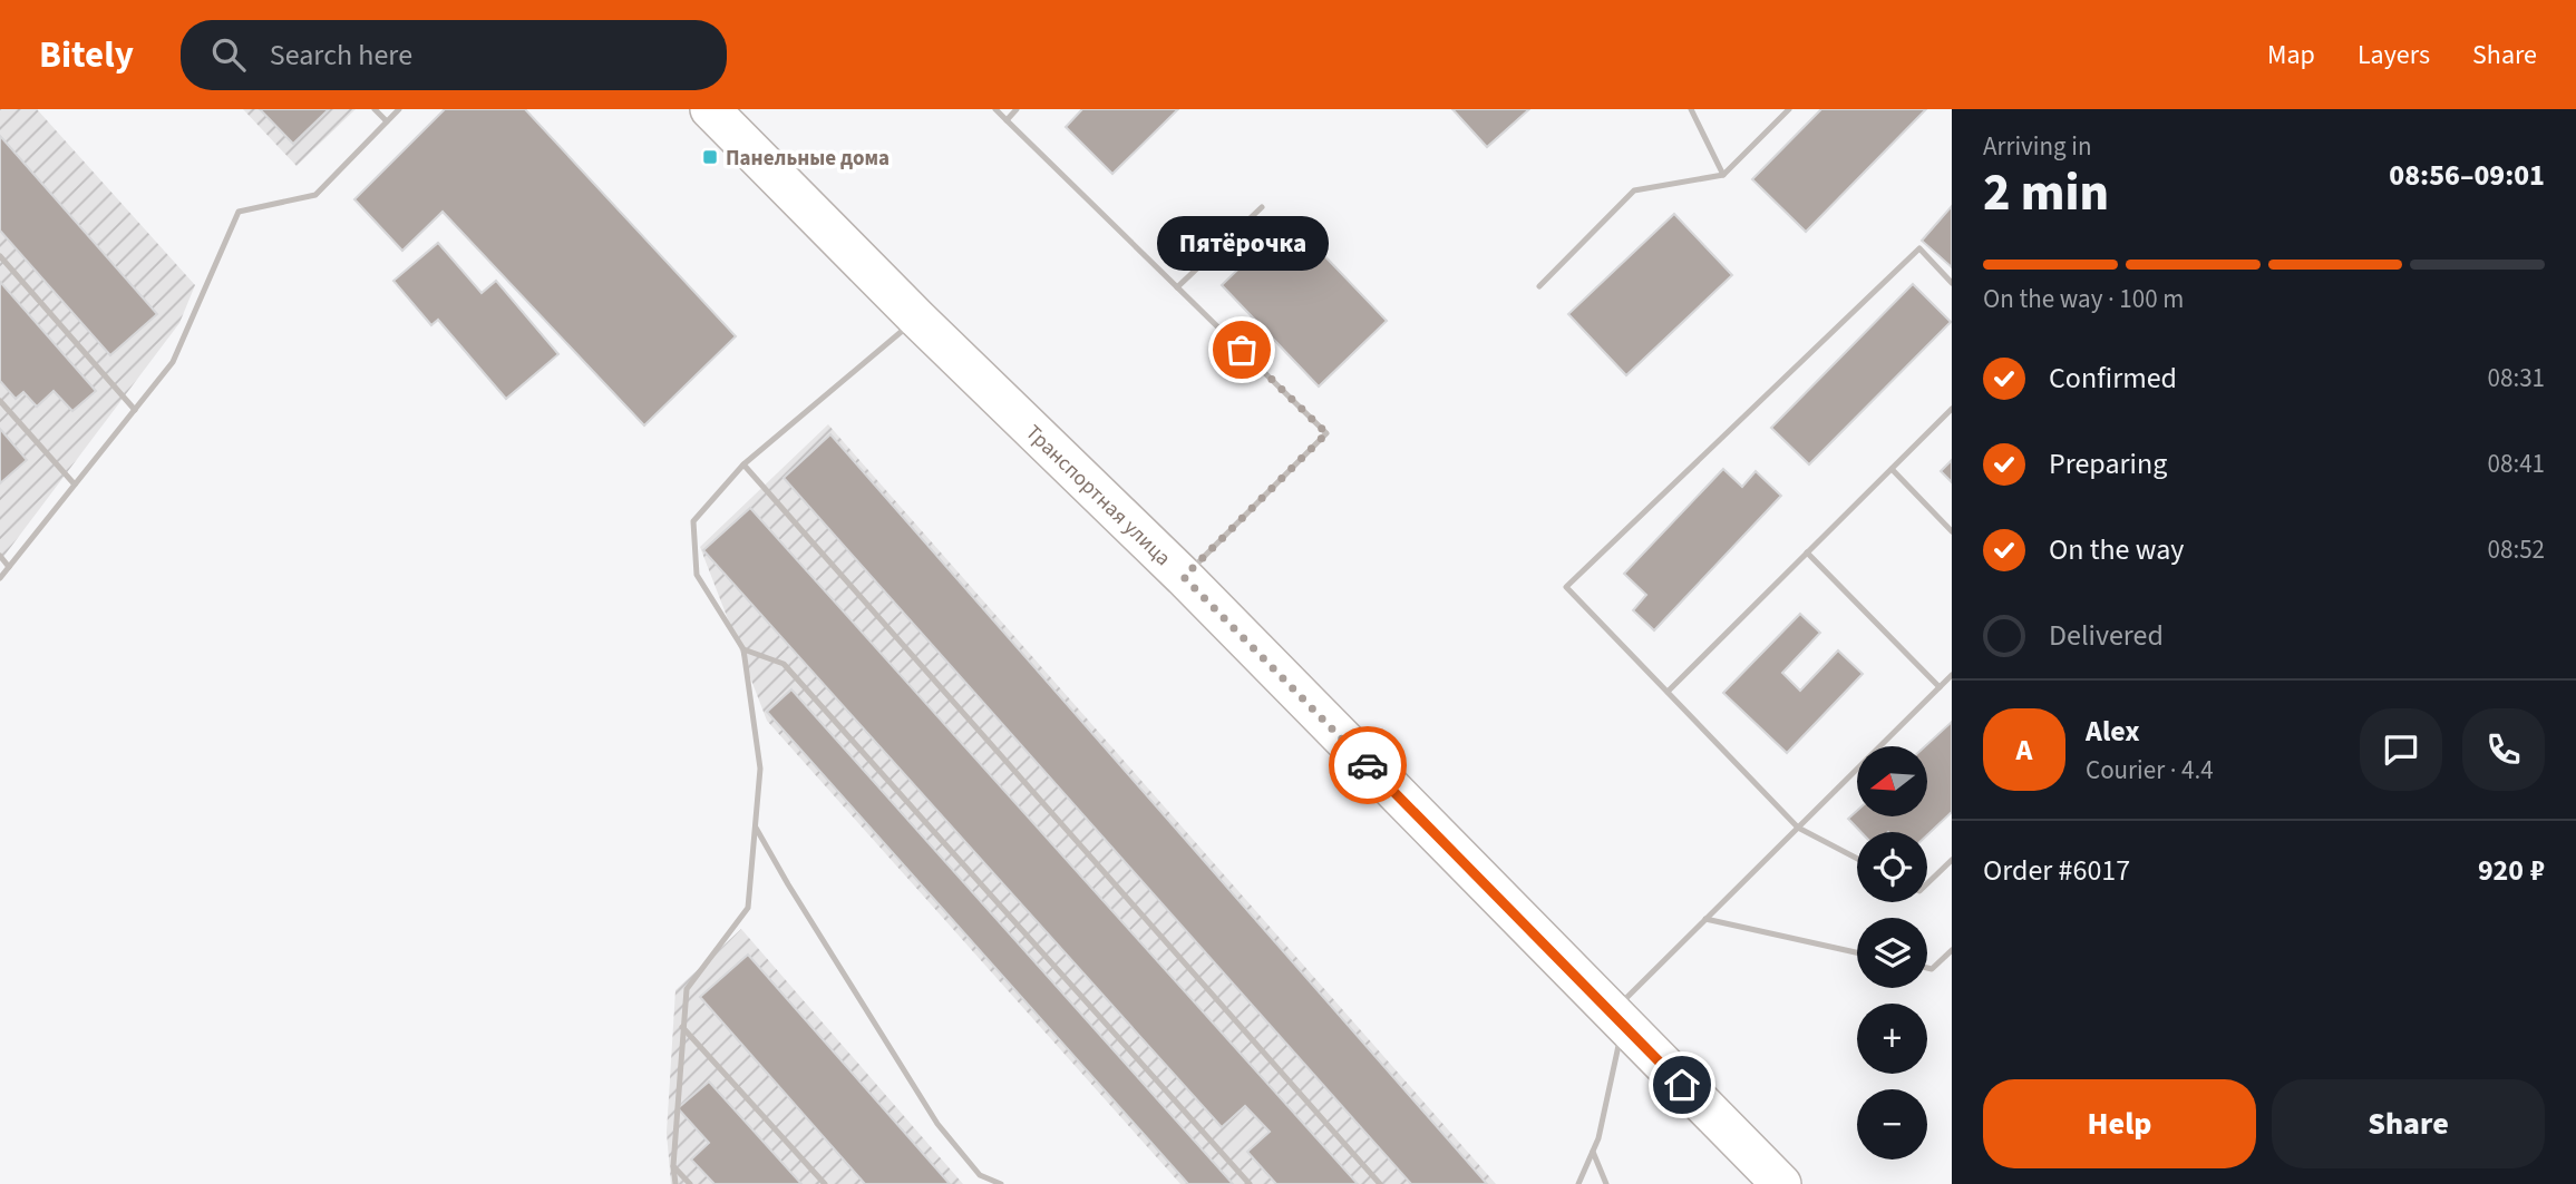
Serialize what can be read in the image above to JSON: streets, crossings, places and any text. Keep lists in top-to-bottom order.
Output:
{
  "streets": {
    "main road": ["Транспортная улица"]
  },
  "places": {
    "transit": ["Панельные дома"],
    "other": ["Пятёрочка"]
  },
  "north": "left",
  "page": {
    "header": "Bitely",
    "search": "Search here",
    "nav": ["Map", "Layers", "Share"],
    "heading": ["2 min", "Arriving in", "08:56–09:01"],
    "panel": [
      "Alex",
      "Courier · 4.4",
      "Order #6017",
      "920 ₽"
    ],
    "bubble": "Пятёрочка",
    "bar": "On the way · 100 m",
    "list": [
      ["Confirmed", "08:31"],
      ["Preparing", "08:41"],
      ["On the way", "08:52"],
      "Delivered"
    ],
    "round": "A",
    "map_buttons": ["+", "−"],
    "buttons": ["Help", "Share"]
  }
}
